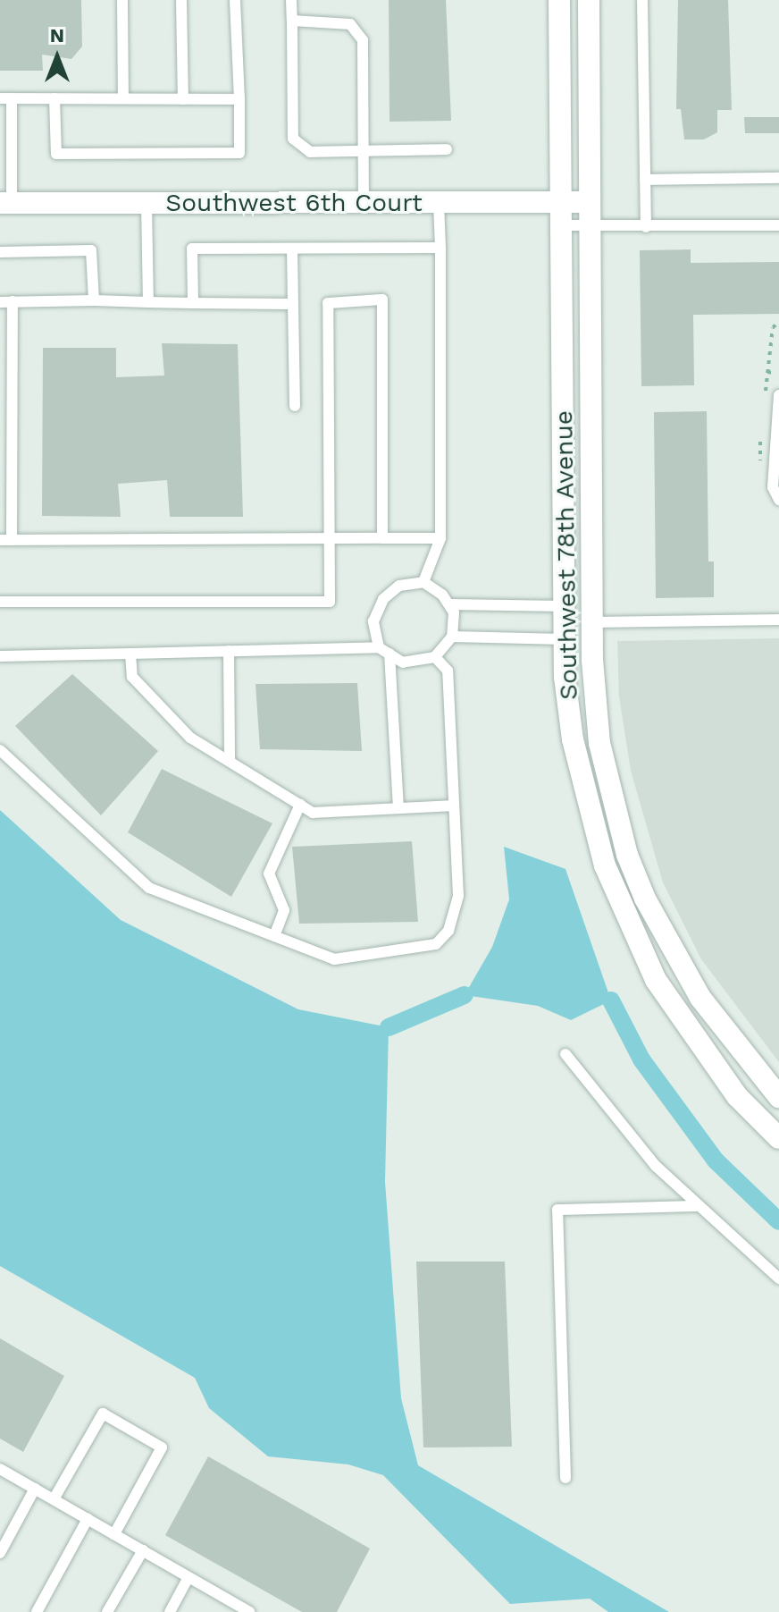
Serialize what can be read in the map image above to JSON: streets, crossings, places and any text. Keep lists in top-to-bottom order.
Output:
{
  "streets": {
    "street": ["Southwest 6th Court", "Southwest 78th Avenue"]
  },
  "crossings": [
    ["Southwest 6th Court", "Southwest 78th Avenue"]
  ],
  "north": "top"
}
